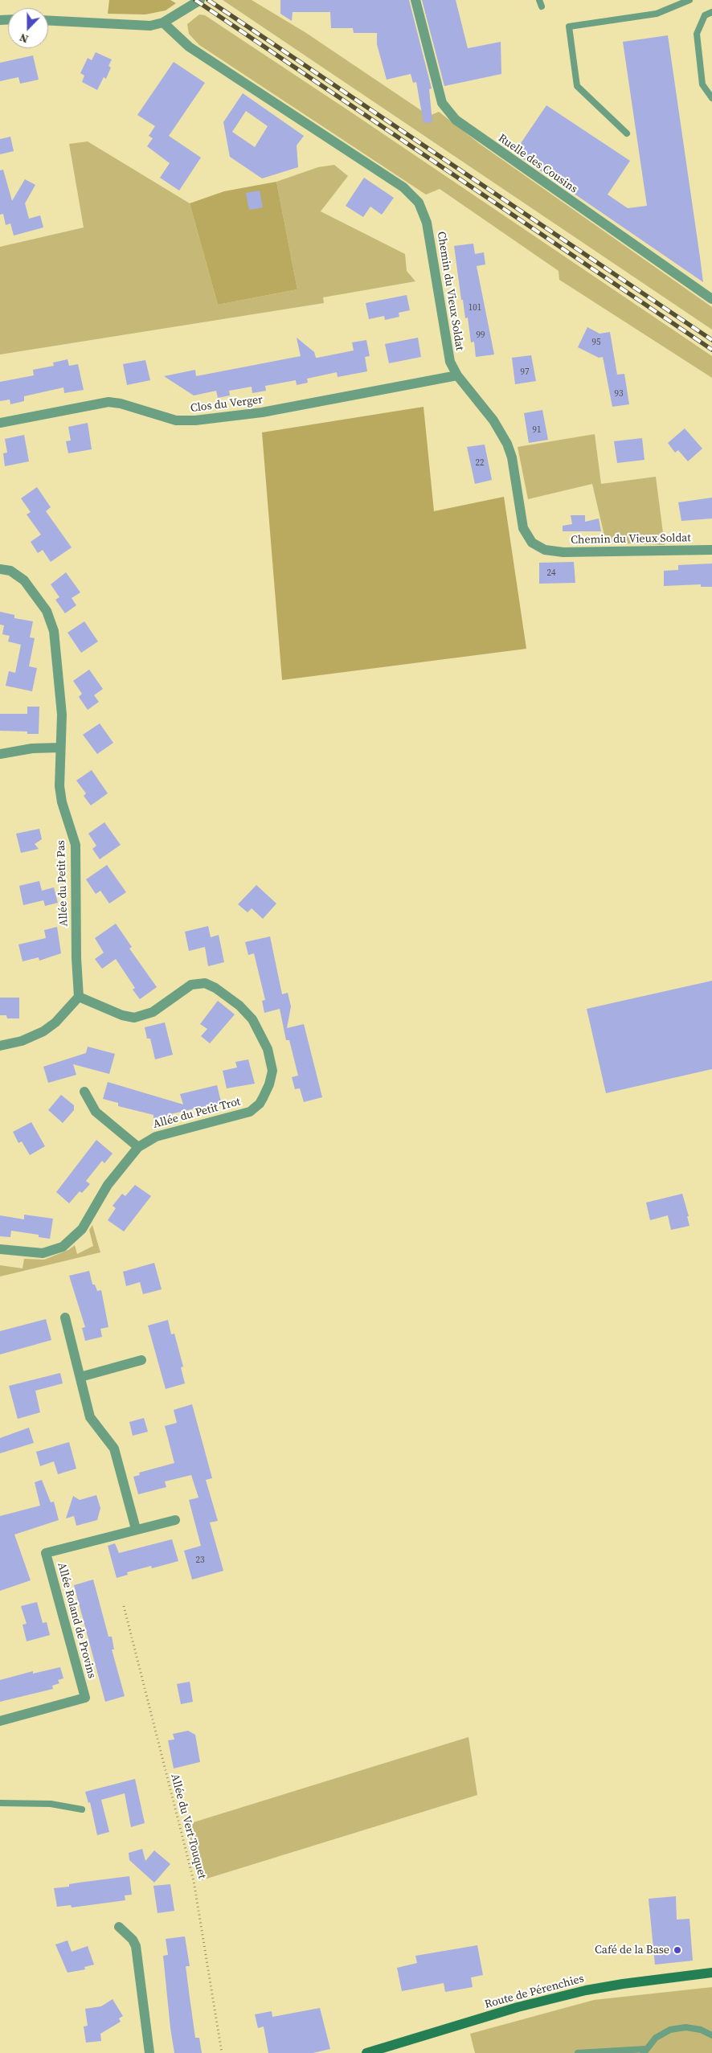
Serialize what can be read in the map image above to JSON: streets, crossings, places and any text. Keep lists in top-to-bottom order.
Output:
{
  "streets": {
    "main road": ["Route de Pérenchies"],
    "street": [
      "Ruelle des Cousins",
      "Chemin du Vieux Soldat",
      "Clos du Verger",
      "Allée du Petit Pas",
      "Allée du Petit Trot",
      "Allée Roland de Provins"
    ],
    "path": ["Allée du Vert Touquet"]
  },
  "crossings": [
    ["Chemin du Vieux Soldat", "Clos du Verger"],
    ["Allée du Petit Pas", "Allée du Petit Trot"]
  ],
  "places": ["Café de la Base"],
  "house_numbers": [
    "101",
    "99",
    "95",
    "97",
    "93",
    "91",
    "22",
    "24",
    "23"
  ],
  "north": "bottom"
}
